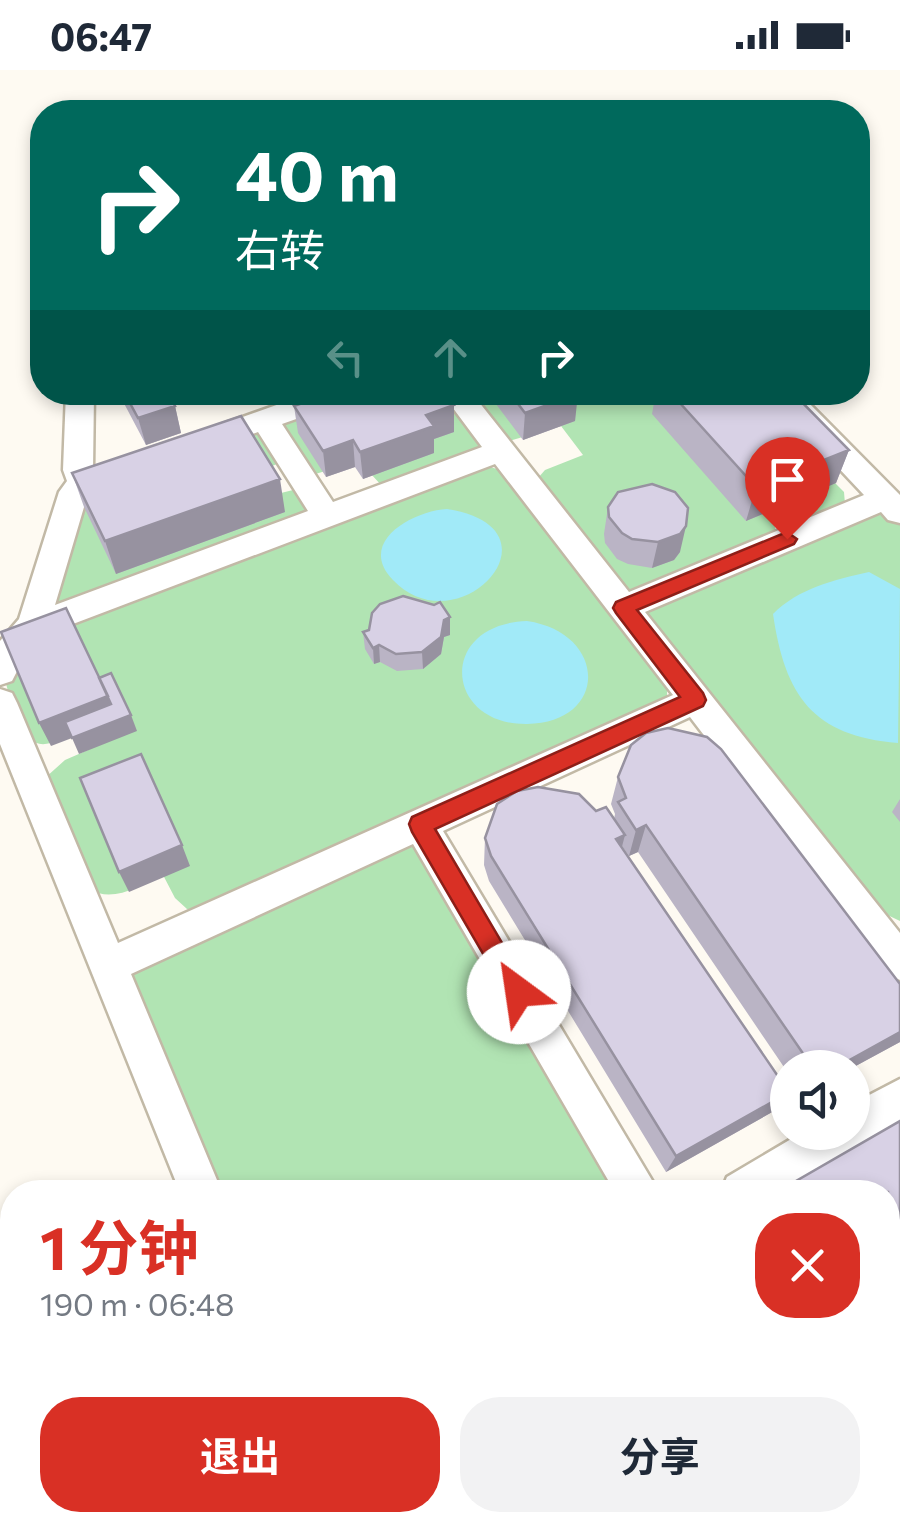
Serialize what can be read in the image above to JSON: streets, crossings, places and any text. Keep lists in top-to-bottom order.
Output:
{
  "page": {
    "status": "06:47",
    "turn": ["40 m", "右转"],
    "heading": ["1 分钟", "190 m · 06:48"],
    "buttons": ["退出", "分享"]
  }
}
